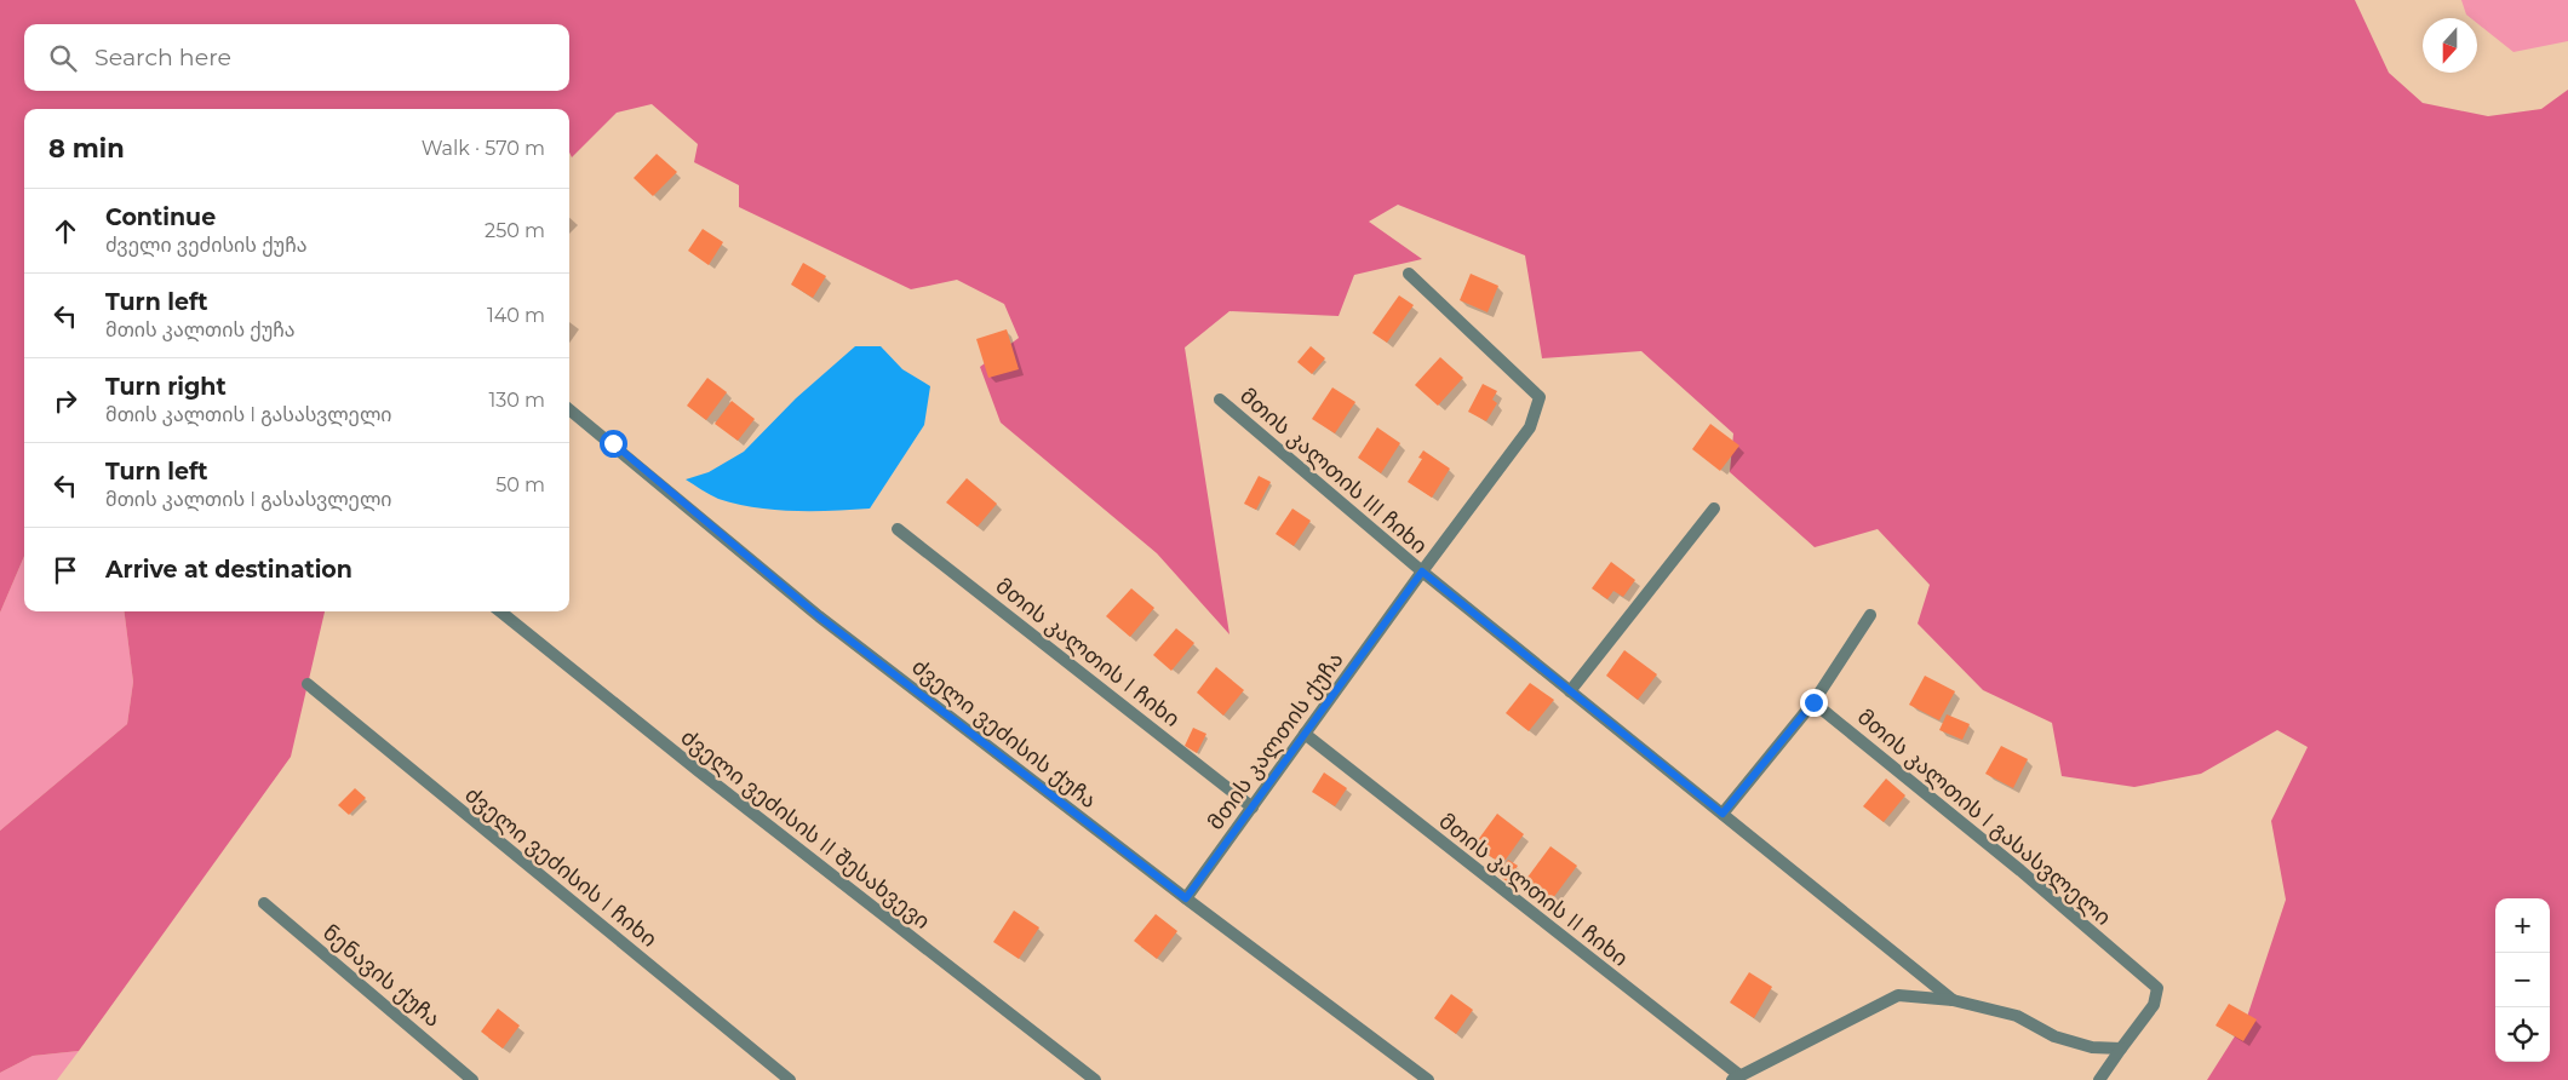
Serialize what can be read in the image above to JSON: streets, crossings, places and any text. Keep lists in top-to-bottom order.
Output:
{
  "streets": {
    "street": [
      "მთის კალთის III ჩიხი",
      "მთის კალთის I ჩიხი",
      "ძველი ვეძისის ქუჩა",
      "მთის კალთის ქუჩა",
      "მთის კალთის I გასასვლელი",
      "ძველი ვეძისის II შესახვევი",
      "ძველი ვეძისის I ჩიხი",
      "მთის კალთის II ჩიხი",
      "ნენავის ქუჩა"
    ]
  },
  "crossings": [
    ["მთის კალთის III ჩიხი", "მთის კალთის ქუჩა"],
    ["მთის კალთის I ჩიხი", "მთის კალთის ქუჩა"],
    ["ძველი ვეძისის ქუჩა", "მთის კალთის ქუჩა"],
    ["მთის კალთის ქუჩა", "მთის კალთის II ჩიხი"]
  ],
  "north": "bottom",
  "page": {
    "search": "Search here",
    "heading": ["8 min", "Walk · 570 m"],
    "list": [
      ["Continue", "ძველი ვეძისის ქუჩა", "250 m"],
      ["Turn left", "მთის კალთის ქუჩა", "140 m"],
      ["Turn right", "მთის კალთის I გასასვლელი", "130 m"],
      ["Turn left", "მთის კალთის I გასასვლელი", "50 m"],
      "Arrive at destination"
    ],
    "map_buttons": ["+", "−"]
  }
}
